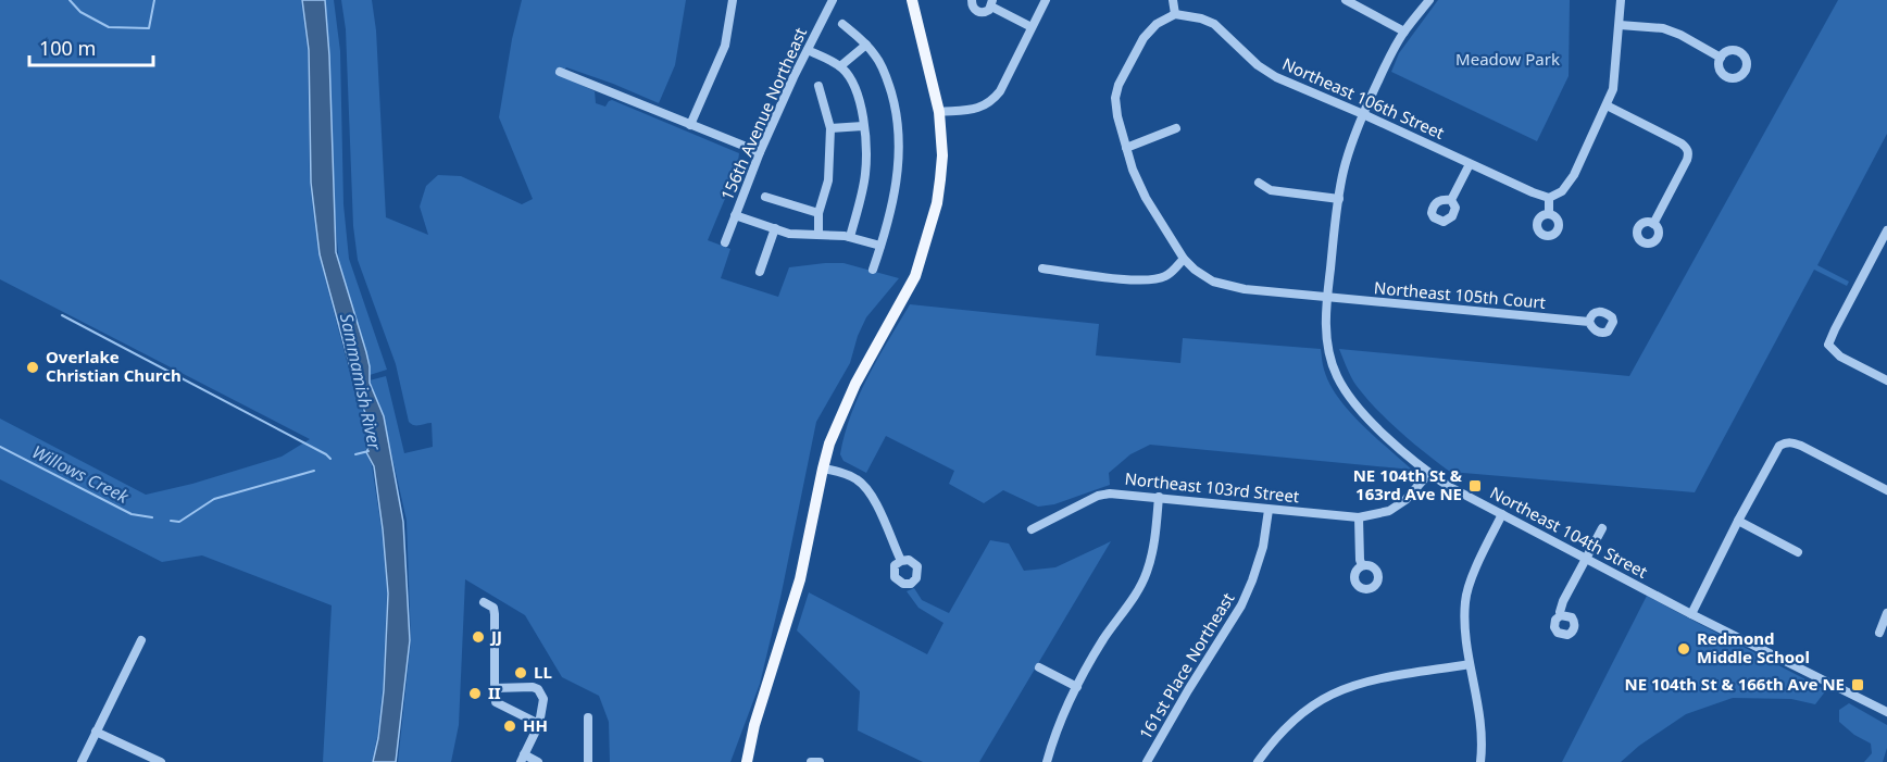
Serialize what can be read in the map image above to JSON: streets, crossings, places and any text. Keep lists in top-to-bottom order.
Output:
{
  "streets": {
    "street": [
      "Northeast 106th Street",
      "156th Avenue Northeast",
      "Northeast 105th Court",
      "Northeast 103rd Street",
      "Northeast 104th Street",
      "161st Place Northeast"
    ]
  },
  "crossings": [
    ["Northeast 106th Street", "Northeast 105th Court"],
    ["Northeast 106th Street", "Northeast 104th Street"],
    ["Northeast 105th Court", "Northeast 104th Street"],
    ["Northeast 103rd Street", "Northeast 104th Street"],
    ["Northeast 103rd Street", "161st Place Northeast"]
  ],
  "water": ["Sammamish River", "Willows Creek"],
  "parks": ["Meadow Park"],
  "places": {
    "other": [
      "Overlake Christian Church",
      "JJ",
      "Redmond Middle School",
      "LL",
      "II",
      "HH"
    ],
    "transit": ["NE 104th St & 163rd Ave NE", "NE 104th St & 166th Ave NE"]
  },
  "scale_bar": "100 m"
}
